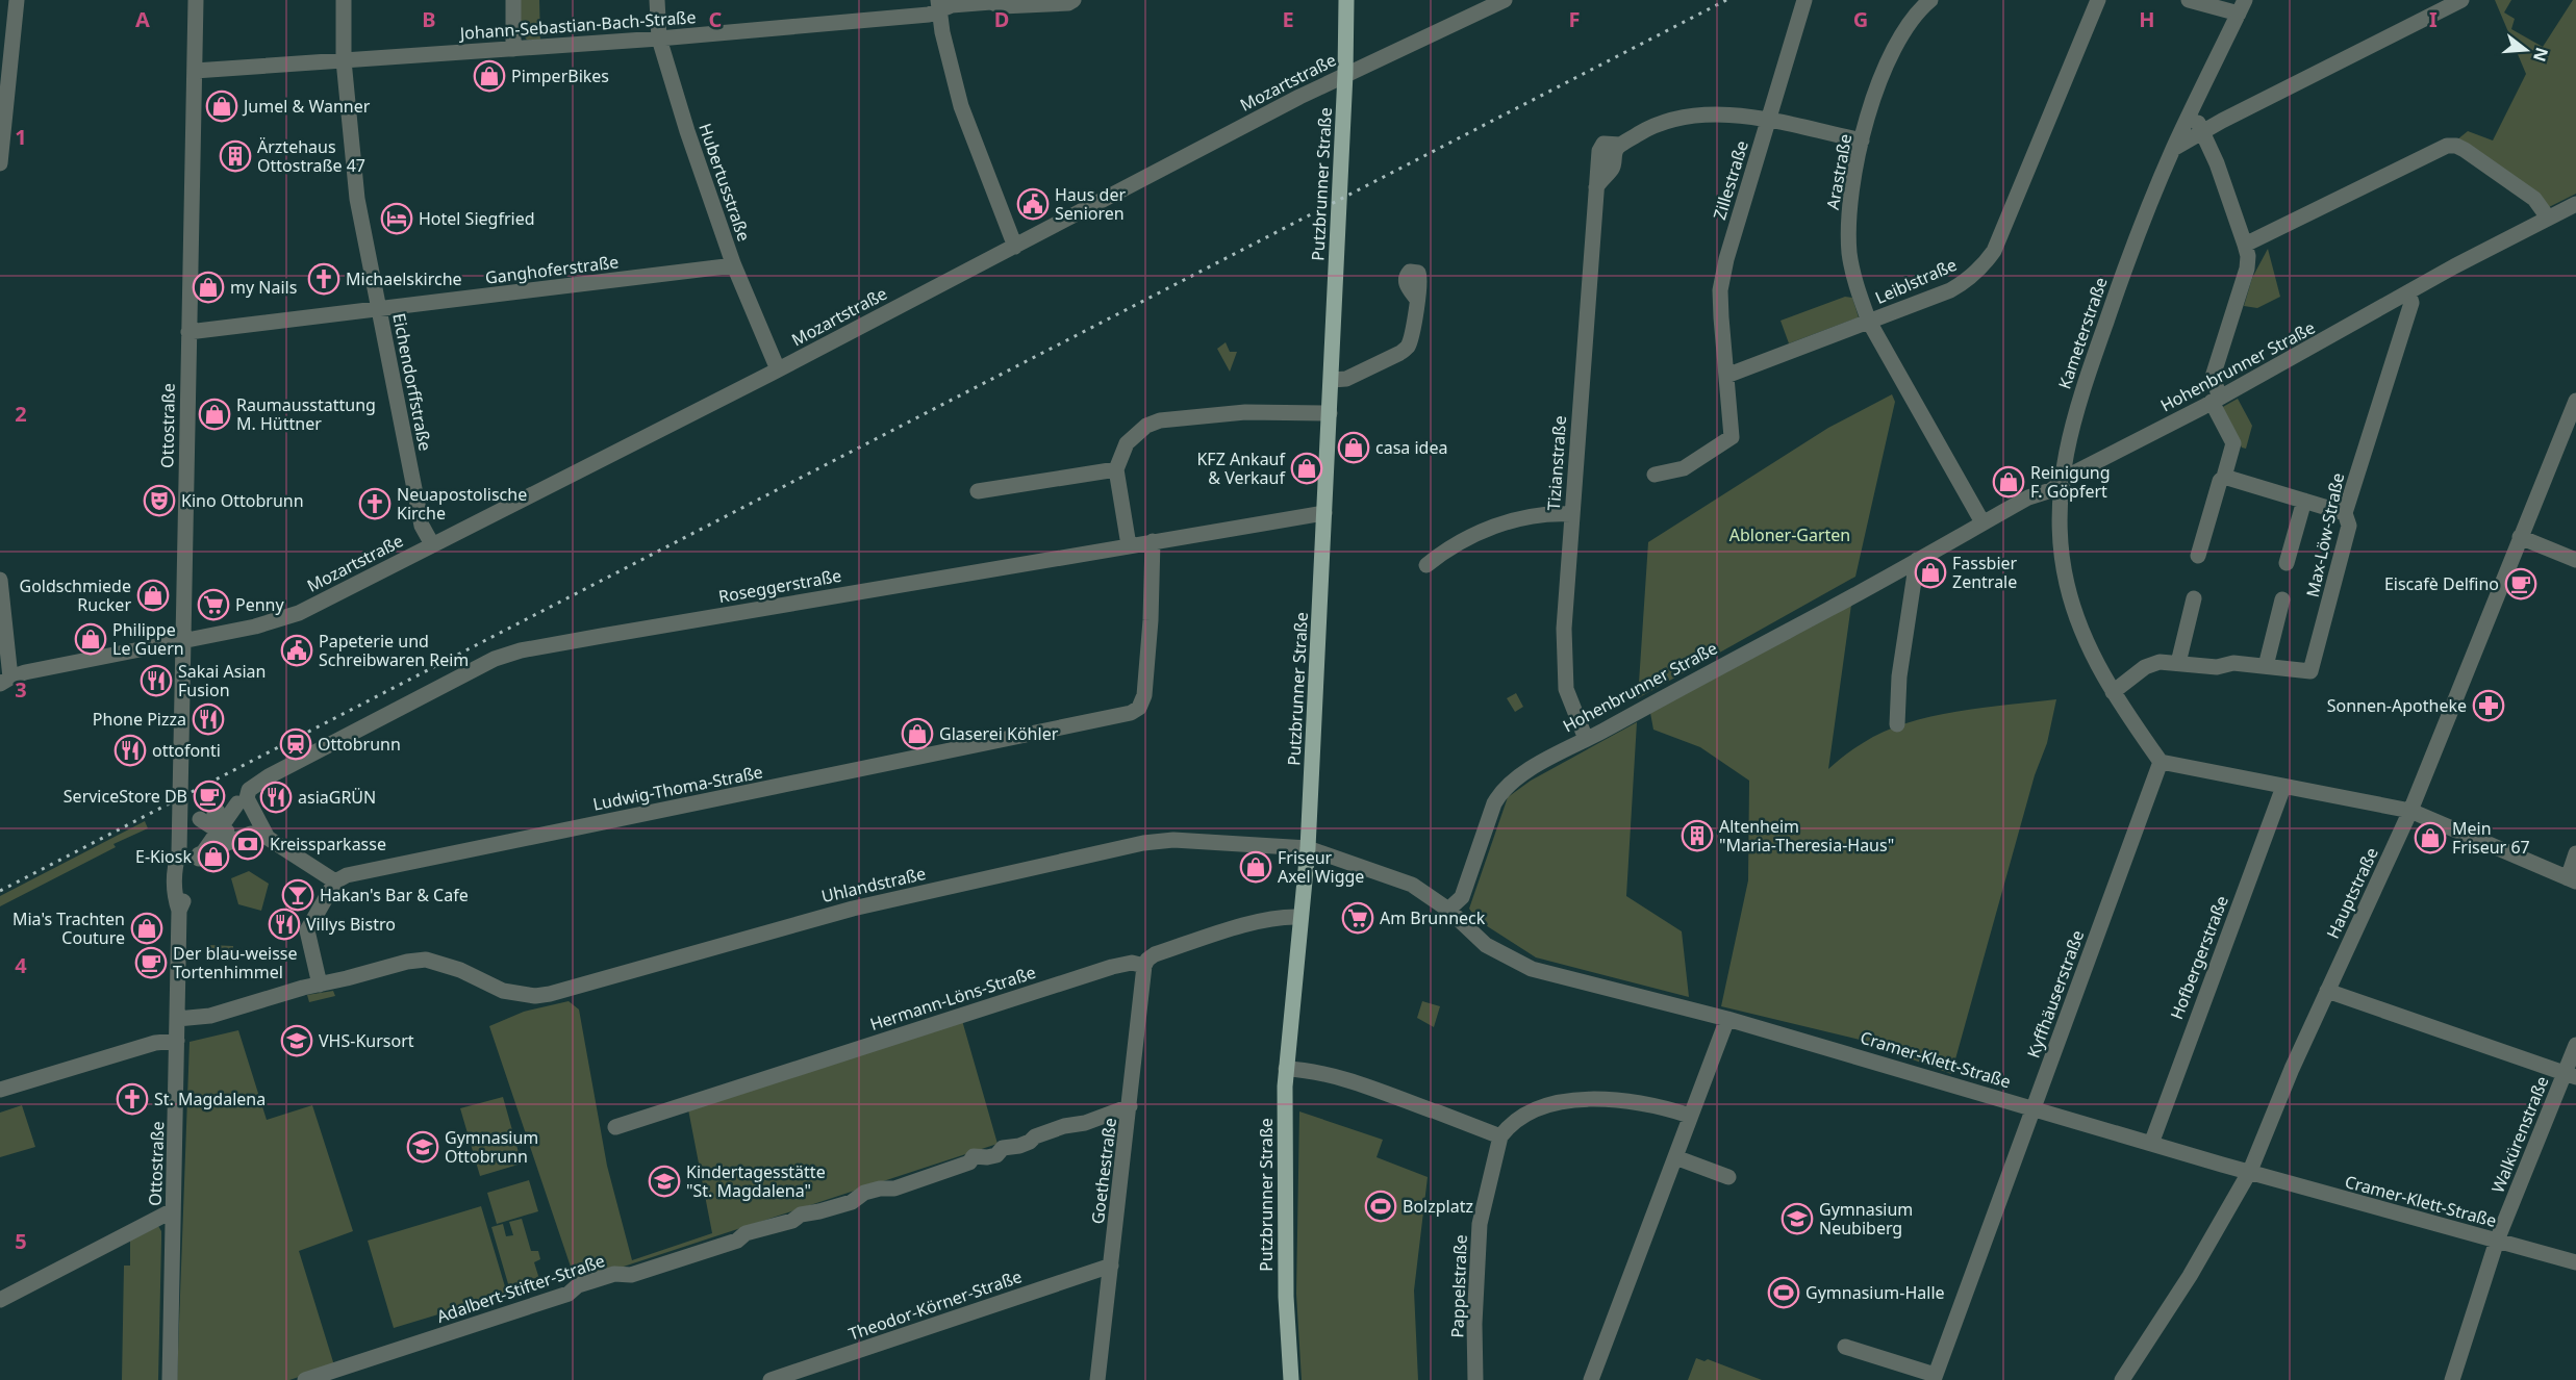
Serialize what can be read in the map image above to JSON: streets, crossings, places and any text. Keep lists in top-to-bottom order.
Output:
{
  "streets": {
    "main road": ["Putzbrunner Straße"],
    "street": [
      "Johann-Sebastian-Bach-Straße",
      "Mozartstraße",
      "Arastraße",
      "Zillestraße",
      "Hubertusstraße",
      "Ganghoferstraße",
      "Leiblstraße",
      "Kameterstraße",
      "Hohenbrunner Straße",
      "Eichendorffstraße",
      "Ottostraße",
      "Tizianstraße",
      "Max-Löw-Straße",
      "Roseggerstraße",
      "Ludwig-Thoma-Straße",
      "Uhlandstraße",
      "Hauptstraße",
      "Hofbergerstraße",
      "Kyffhäuserstraße",
      "Hermann-Löns-Straße",
      "Cramer-Klett-Straße",
      "Walkürenstraße",
      "Goethestraße",
      "Pappelstraße",
      "Adalbert-Stifter-Straße",
      "Theodor-Körner-Straße"
    ]
  },
  "crossings": [
    ["Johann-Sebastian-Bach-Straße", "Hubertusstraße"],
    ["Johann-Sebastian-Bach-Straße", "Eichendorffstraße"],
    ["Johann-Sebastian-Bach-Straße", "Ottostraße"],
    ["Mozartstraße", "Hubertusstraße"],
    ["Mozartstraße", "Putzbrunner Straße"],
    ["Mozartstraße", "Eichendorffstraße"],
    ["Mozartstraße", "Ottostraße"],
    ["Arastraße", "Leiblstraße"],
    ["Arastraße", "Hohenbrunner Straße"],
    ["Arastraße", "Tizianstraße"],
    ["Zillestraße", "Leiblstraße"],
    ["Zillestraße", "Tizianstraße"],
    ["Hubertusstraße", "Ganghoferstraße"],
    ["Putzbrunner Straße", "Roseggerstraße"],
    ["Putzbrunner Straße", "Uhlandstraße"],
    ["Putzbrunner Straße", "Cramer-Klett-Straße"],
    ["Ganghoferstraße", "Eichendorffstraße"],
    ["Ganghoferstraße", "Ottostraße"],
    ["Kameterstraße", "Hohenbrunner Straße"],
    ["Kameterstraße", "Max-Löw-Straße"],
    ["Kameterstraße", "Kyffhäuserstraße"],
    ["Hohenbrunner Straße", "Tizianstraße"],
    ["Hohenbrunner Straße", "Max-Löw-Straße"],
    ["Hohenbrunner Straße", "Cramer-Klett-Straße"],
    ["Ottostraße", "Uhlandstraße"],
    ["Roseggerstraße", "Ludwig-Thoma-Straße"],
    ["Uhlandstraße", "Cramer-Klett-Straße"],
    ["Hauptstraße", "Cramer-Klett-Straße"],
    ["Hofbergerstraße", "Cramer-Klett-Straße"],
    ["Kyffhäuserstraße", "Cramer-Klett-Straße"],
    ["Hermann-Löns-Straße", "Goethestraße"],
    ["Cramer-Klett-Straße", "Walkürenstraße"],
    ["Goethestraße", "Adalbert-Stifter-Straße"],
    ["Goethestraße", "Theodor-Körner-Straße"]
  ],
  "parks": ["Abloner-Garten"],
  "places": {
    "shop": [
      "PimperBikes",
      "Jumel & Wanner",
      "my Nails",
      "Raumausstattung M. Hüttner",
      "casa idea",
      "KFZ Ankauf & Verkauf",
      "Reinigung F. Göpfert",
      "Fassbier Zentrale",
      "Goldschmiede Rucker",
      "Philippe Le Guern",
      "Glaserei Köhler",
      "Mein Friseur 67",
      "E-Kiosk",
      "Friseur Axel Wigge",
      "Mia's Trachten Couture"
    ],
    "building": ["Ärztehaus Ottostraße 47", "Altenheim \"Maria-Theresia-Haus\""],
    "public building": ["Haus der Senioren", "Papeterie und Schreibwaren Reim"],
    "hotel": ["Hotel Siegfried"],
    "church": ["Michaelskirche", "Neuapostolische Kirche", "St. Magdalena"],
    "theatre": ["Kino Ottobrunn"],
    "cafe": ["Eiscafè Delfino", "ServiceStore DB", "Der blau-weisse Tortenhimmel"],
    "supermarket": ["Penny", "Am Brunneck"],
    "restaurant": [
      "Sakai Asian Fusion",
      "Phone Pizza",
      "ottofonti",
      "asiaGRÜN",
      "Villys Bistro"
    ],
    "pharmacy": ["Sonnen-Apotheke"],
    "station": ["Ottobrunn"],
    "bank": ["Kreissparkasse"],
    "bar": ["Hakan's Bar & Cafe"],
    "school or university": [
      "VHS-Kursort",
      "Gymnasium Ottobrunn",
      "Kindertagesstätte \"St. Magdalena\"",
      "Gymnasium Neubiberg"
    ],
    "sports": ["Bolzplatz", "Gymnasium-Halle"]
  },
  "north": "right",
  "grid": {
    "columns": [
      "A",
      "B",
      "C",
      "D",
      "E",
      "F",
      "G",
      "H",
      "I"
    ],
    "rows": [
      "1",
      "2",
      "3",
      "4",
      "5"
    ]
  }
}
